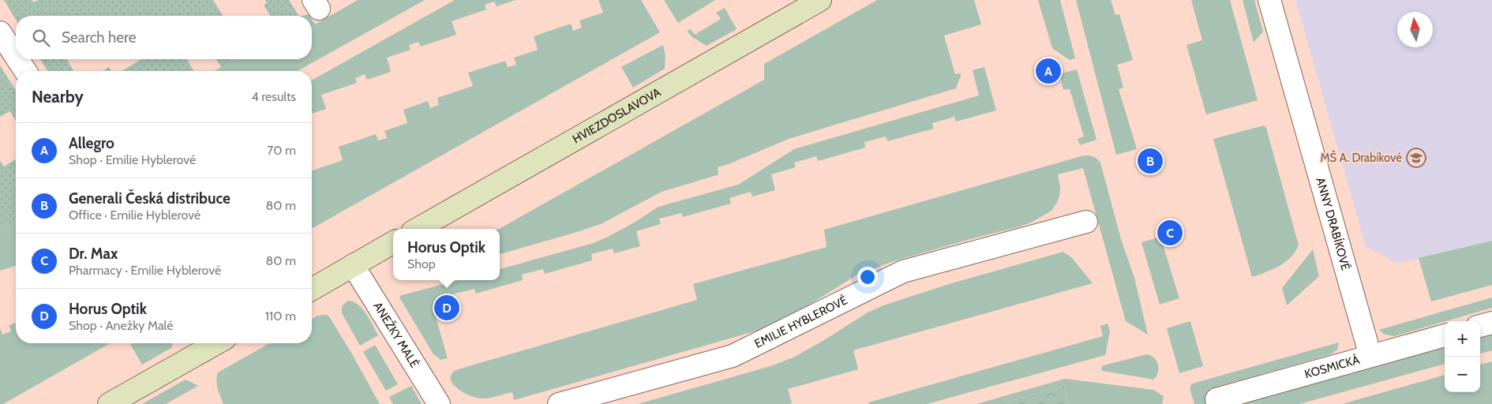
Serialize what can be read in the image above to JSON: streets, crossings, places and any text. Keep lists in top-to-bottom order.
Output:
{
  "streets": {
    "street": [
      "HVIEZDOSLAVOVA",
      "ANNY DRABÍKOVÉ",
      "EMILIE HYBLEROVÉ",
      "ANEŽKY MALÉ",
      "KOSMICKÁ"
    ]
  },
  "crossings": [
    ["ANNY DRABÍKOVÉ", "KOSMICKÁ"]
  ],
  "places": {
    "school or university": ["MŠ A. Drabíkové"]
  },
  "north": "top",
  "page": {
    "search": "Search here",
    "pins": [
      "A",
      "B",
      "C",
      "D"
    ],
    "heading": ["Nearby", "4 results"],
    "list": [
      {
        "mark": "A",
        "name": "Allegro",
        "note": "Shop · Emilie Hyblerové",
        "value": "70 m"
      },
      {
        "mark": "B",
        "name": "Generali Česká distribuce",
        "note": "Office · Emilie Hyblerové",
        "value": "80 m"
      },
      {
        "mark": "C",
        "name": "Dr. Max",
        "note": "Pharmacy · Emilie Hyblerové",
        "value": "80 m"
      },
      {
        "mark": "D",
        "name": "Horus Optik",
        "note": "Shop · Anežky Malé",
        "value": "110 m"
      }
    ],
    "popup": ["Horus Optik", "Shop"],
    "map_buttons": ["+", "−"]
  }
}
